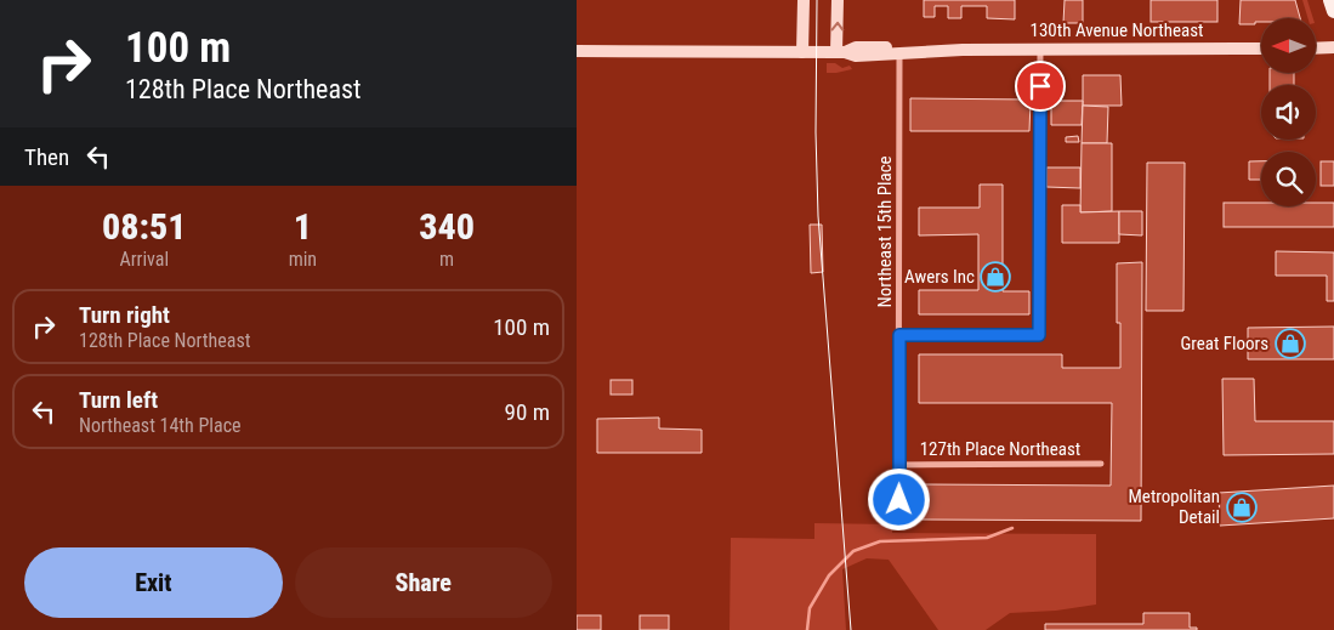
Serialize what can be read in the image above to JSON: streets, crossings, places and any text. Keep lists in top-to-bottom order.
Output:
{
  "streets": {
    "street": ["130th Avenue Northeast", "Northeast 15th Place", "127th Place Northeast"]
  },
  "crossings": [
    ["130th Avenue Northeast", "Northeast 15th Place"],
    ["Northeast 15th Place", "127th Place Northeast"]
  ],
  "places": {
    "shop": ["Awers Inc", "Great Floors", "Metropolitan Detail"]
  },
  "north": "left",
  "page": {
    "turn": ["100 m", "128th Place Northeast"],
    "then": "Then",
    "eta": [
      "08:51",
      "Arrival",
      "1",
      "min",
      "340",
      "m"
    ],
    "list": [
      {
        "name": "Turn right",
        "note": "128th Place Northeast",
        "value": "100 m"
      },
      {
        "name": "Turn left",
        "note": "Northeast 14th Place",
        "value": "90 m"
      }
    ],
    "buttons": ["Exit", "Share"]
  }
}
